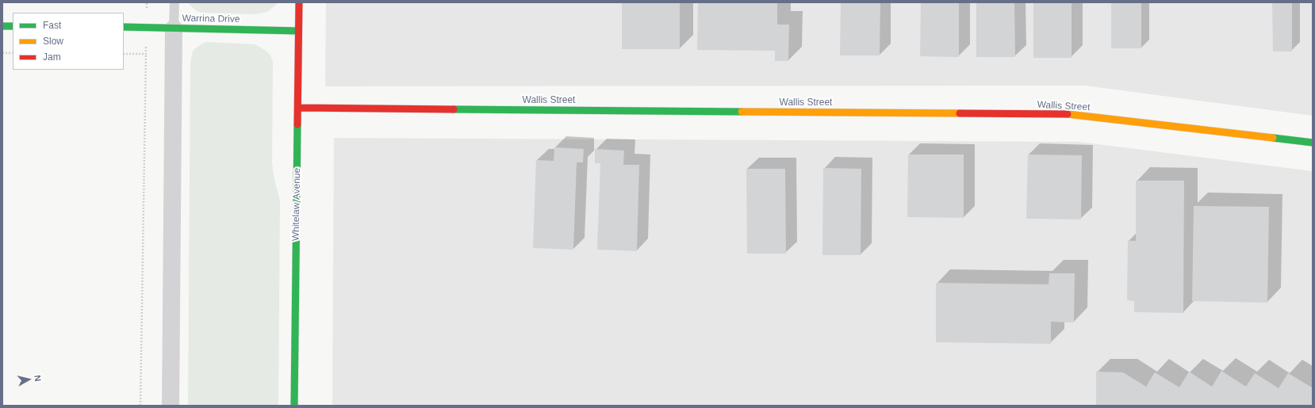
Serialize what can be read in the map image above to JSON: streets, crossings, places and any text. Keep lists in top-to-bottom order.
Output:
{
  "streets": {
    "street": ["Warrina Drive", "Wallis Street", "Whitelaw Avenue"]
  },
  "crossings": [
    ["Warrina Drive", "Whitelaw Avenue"],
    ["Wallis Street", "Whitelaw Avenue"]
  ],
  "legend": ["Fast", "Slow", "Jam"],
  "north": "right"
}
